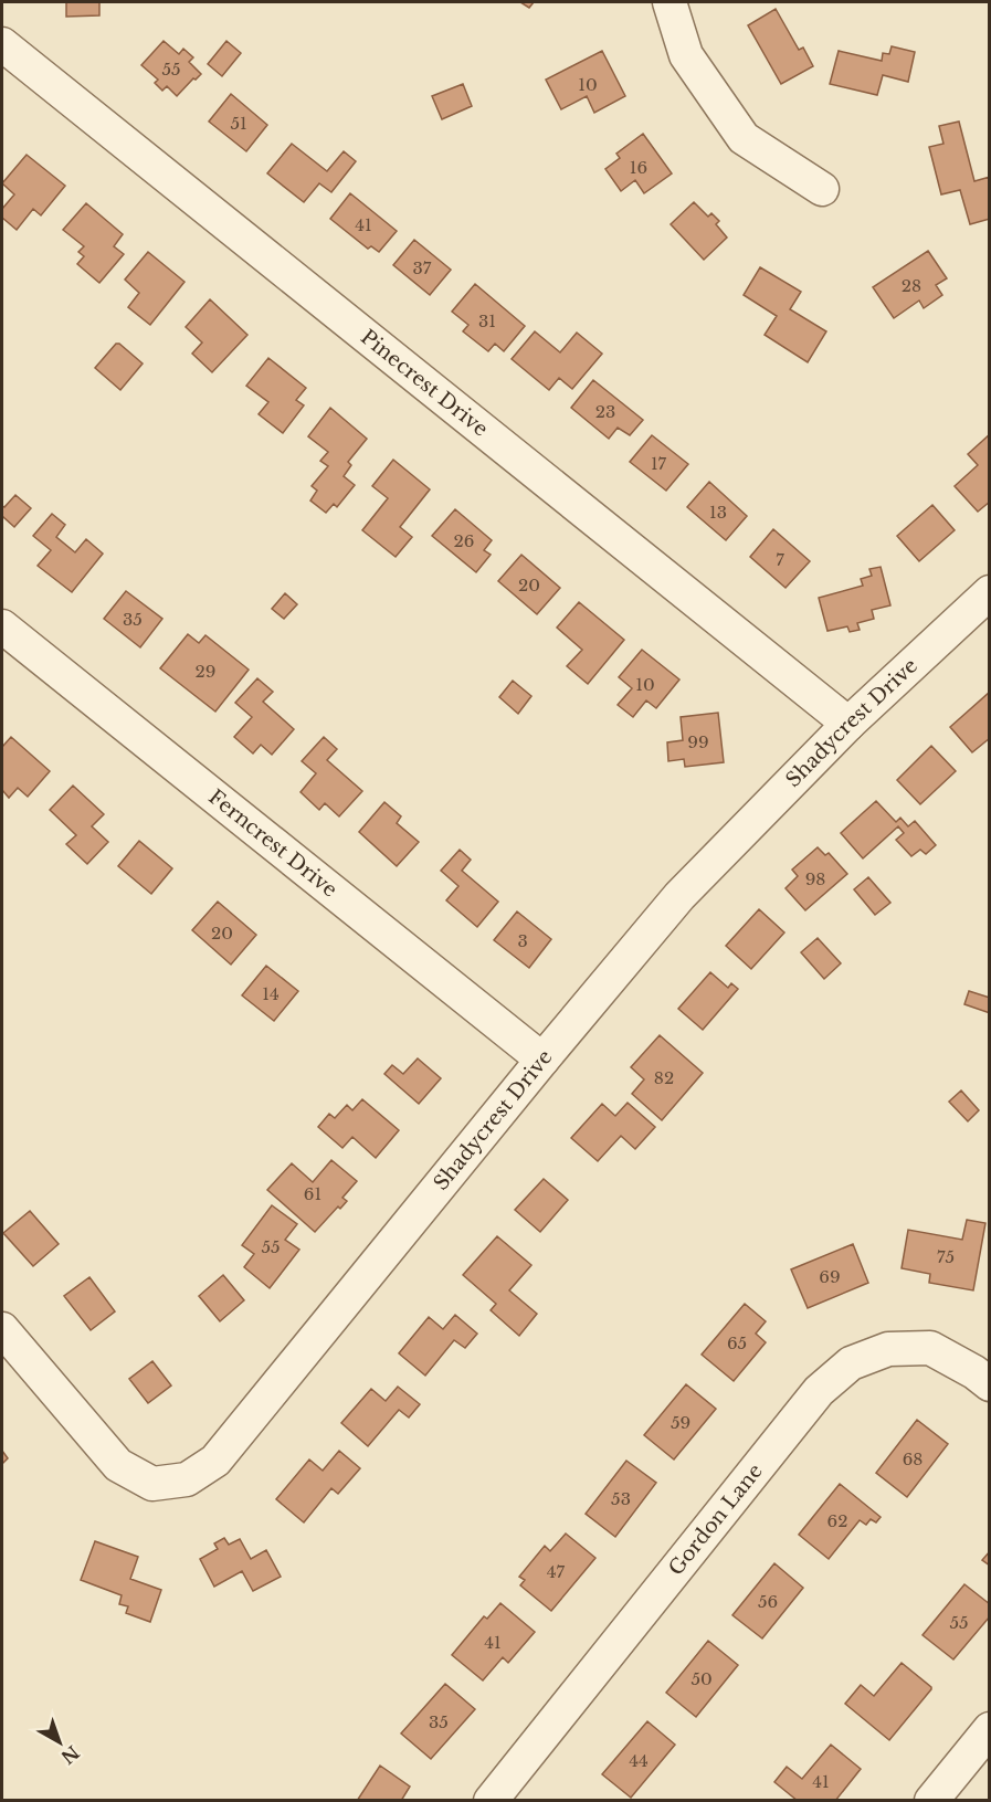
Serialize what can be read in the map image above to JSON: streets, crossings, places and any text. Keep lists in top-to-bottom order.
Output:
{
  "streets": {
    "street": [
      "Pinecrest Drive",
      "Shadycrest Drive",
      "Ferncrest Drive",
      "Gordon Lane"
    ]
  },
  "crossings": [
    ["Pinecrest Drive", "Shadycrest Drive"],
    ["Shadycrest Drive", "Ferncrest Drive"]
  ],
  "house_numbers": [
    "55",
    "10",
    "51",
    "16",
    "41",
    "37",
    "28",
    "31",
    "23",
    "17",
    "13",
    "26",
    "7",
    "20",
    "35",
    "29",
    "10",
    "99",
    "98",
    "20",
    "3",
    "14",
    "82",
    "61",
    "55",
    "75",
    "69",
    "65",
    "59",
    "68",
    "53",
    "62",
    "47",
    "56",
    "55",
    "41",
    "50",
    "35",
    "44",
    "41"
  ],
  "north": "bottom right"
}
